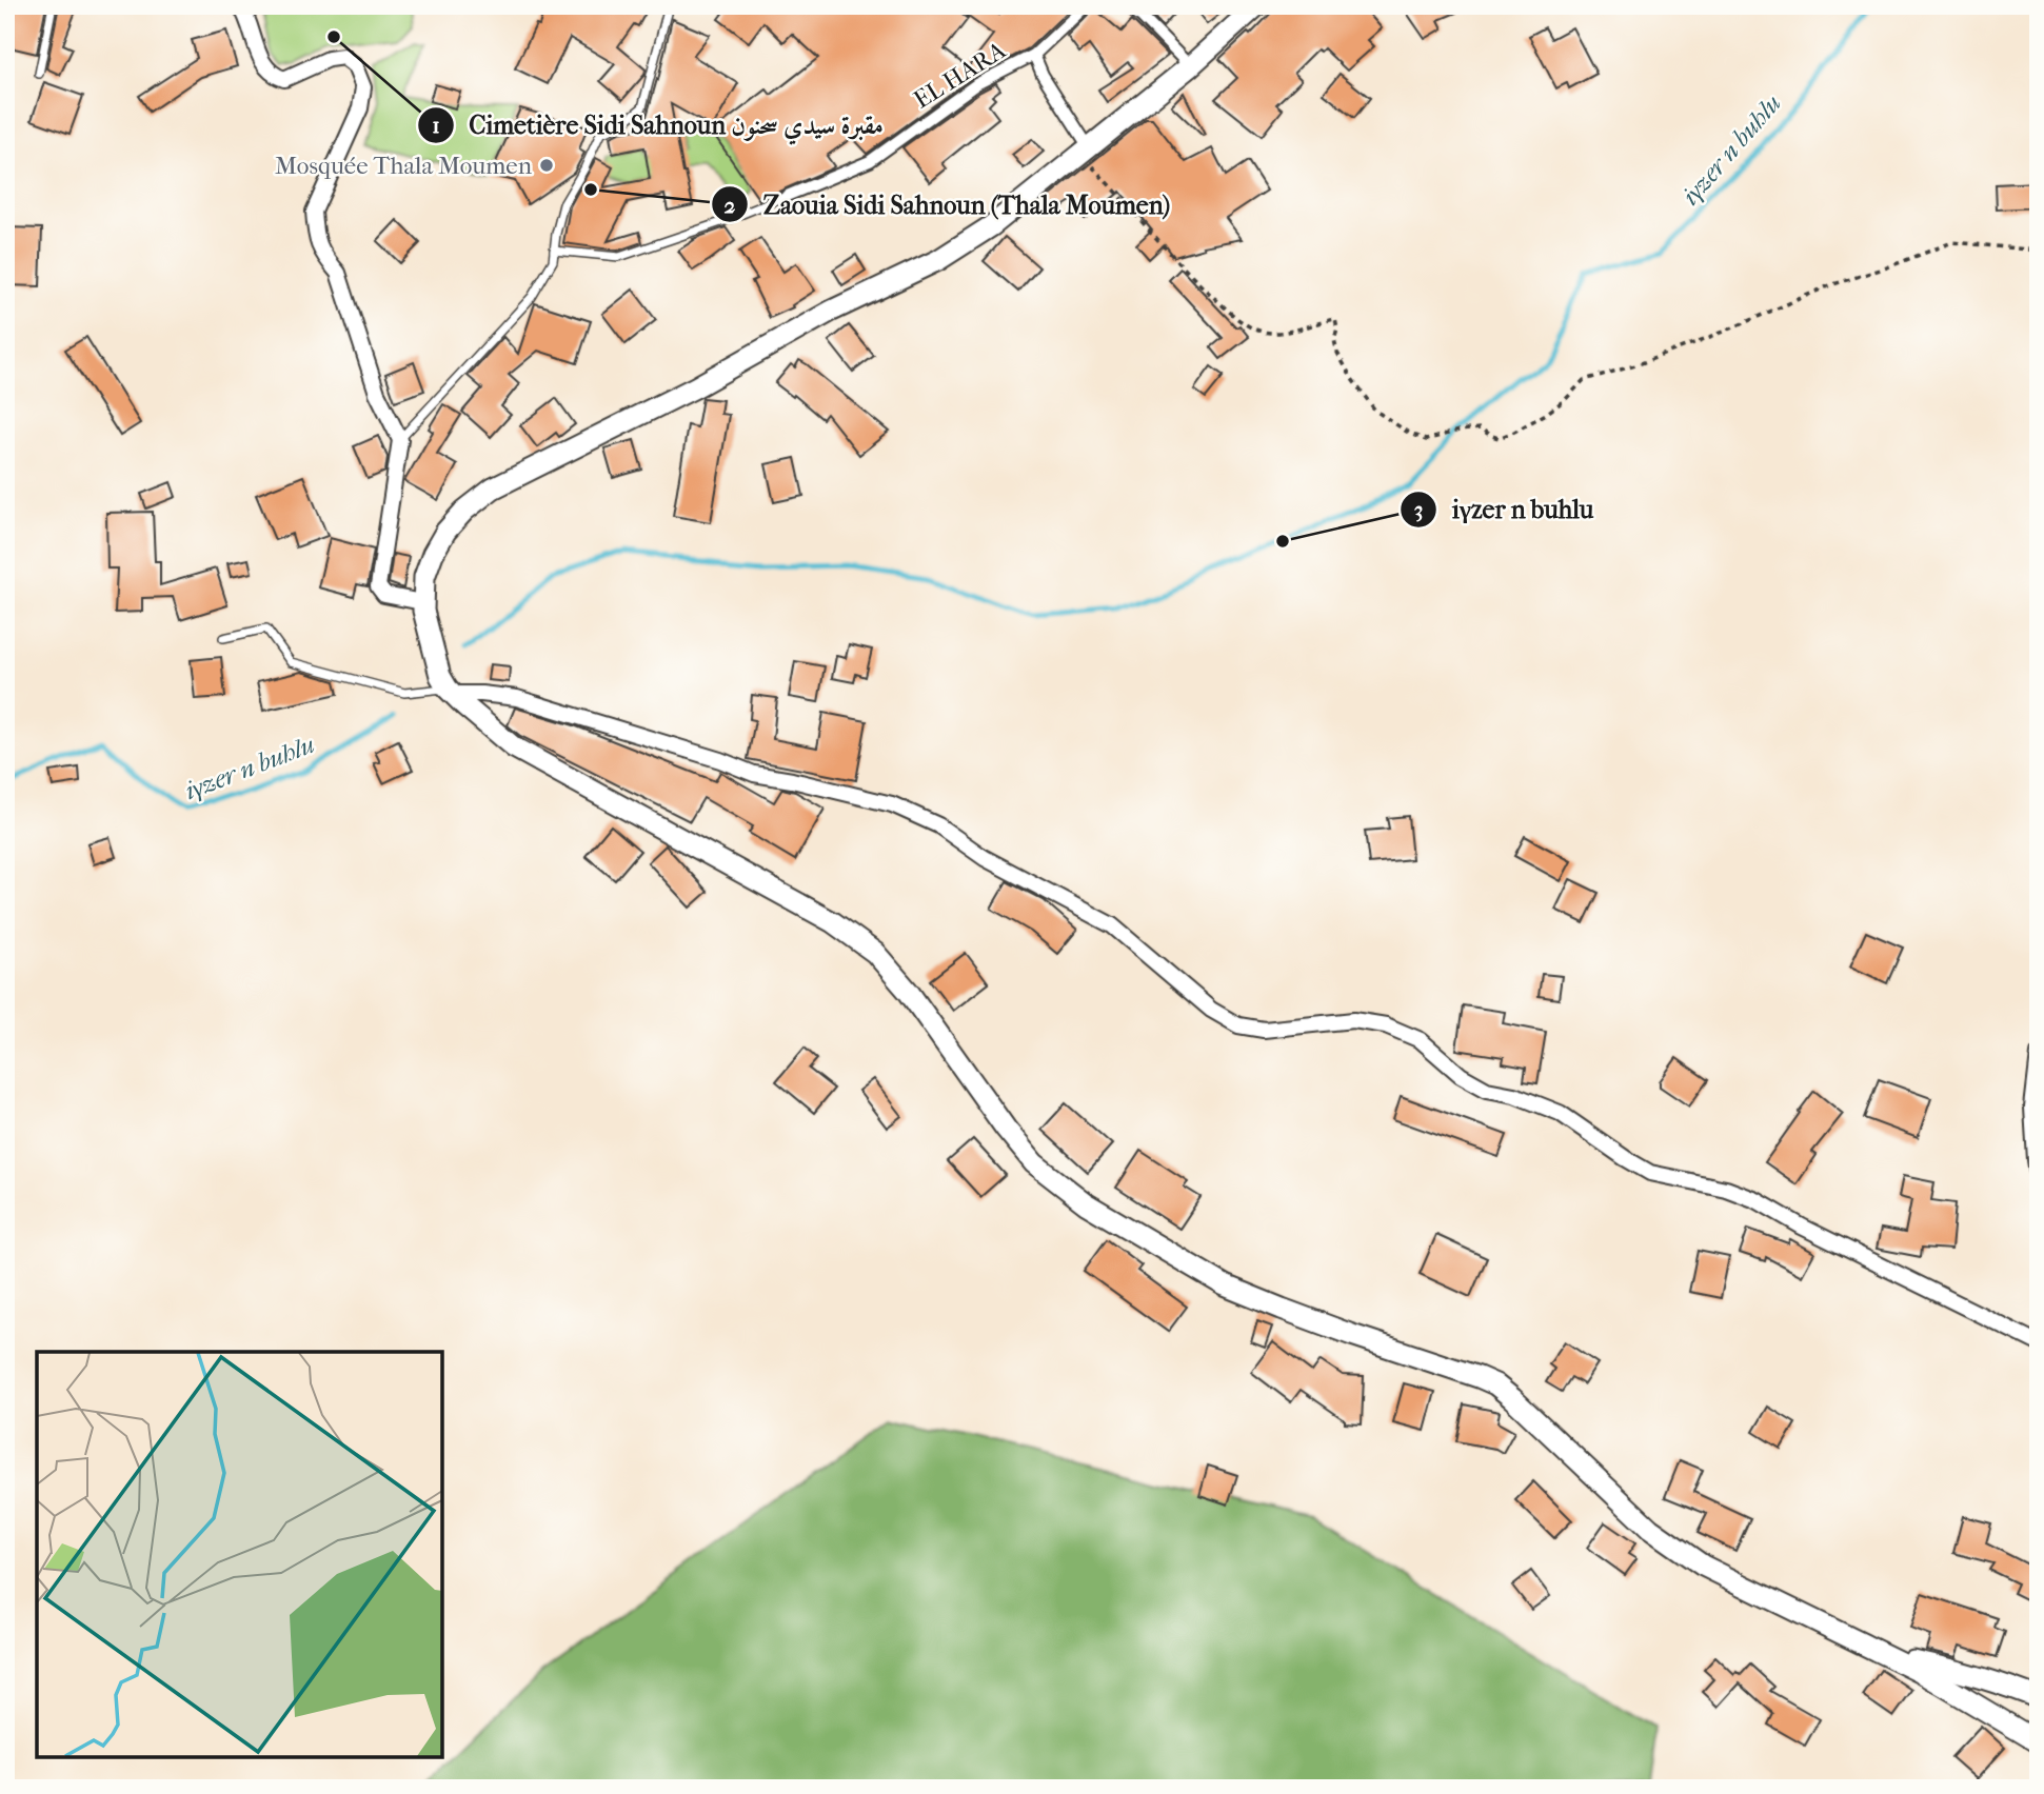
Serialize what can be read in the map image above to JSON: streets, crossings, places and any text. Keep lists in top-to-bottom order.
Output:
{
  "streets": {
    "street": ["EL HARA"]
  },
  "water": ["iγzer n buhlu"],
  "places": [
    "Cimetière Sidi Sahnoun مقبرة سيدي سحنون",
    "Mosquée Thala Moumen",
    "Zaouia Sidi Sahnoun (Thala Moumen)",
    "iγzer n buhlu"
  ]
}
